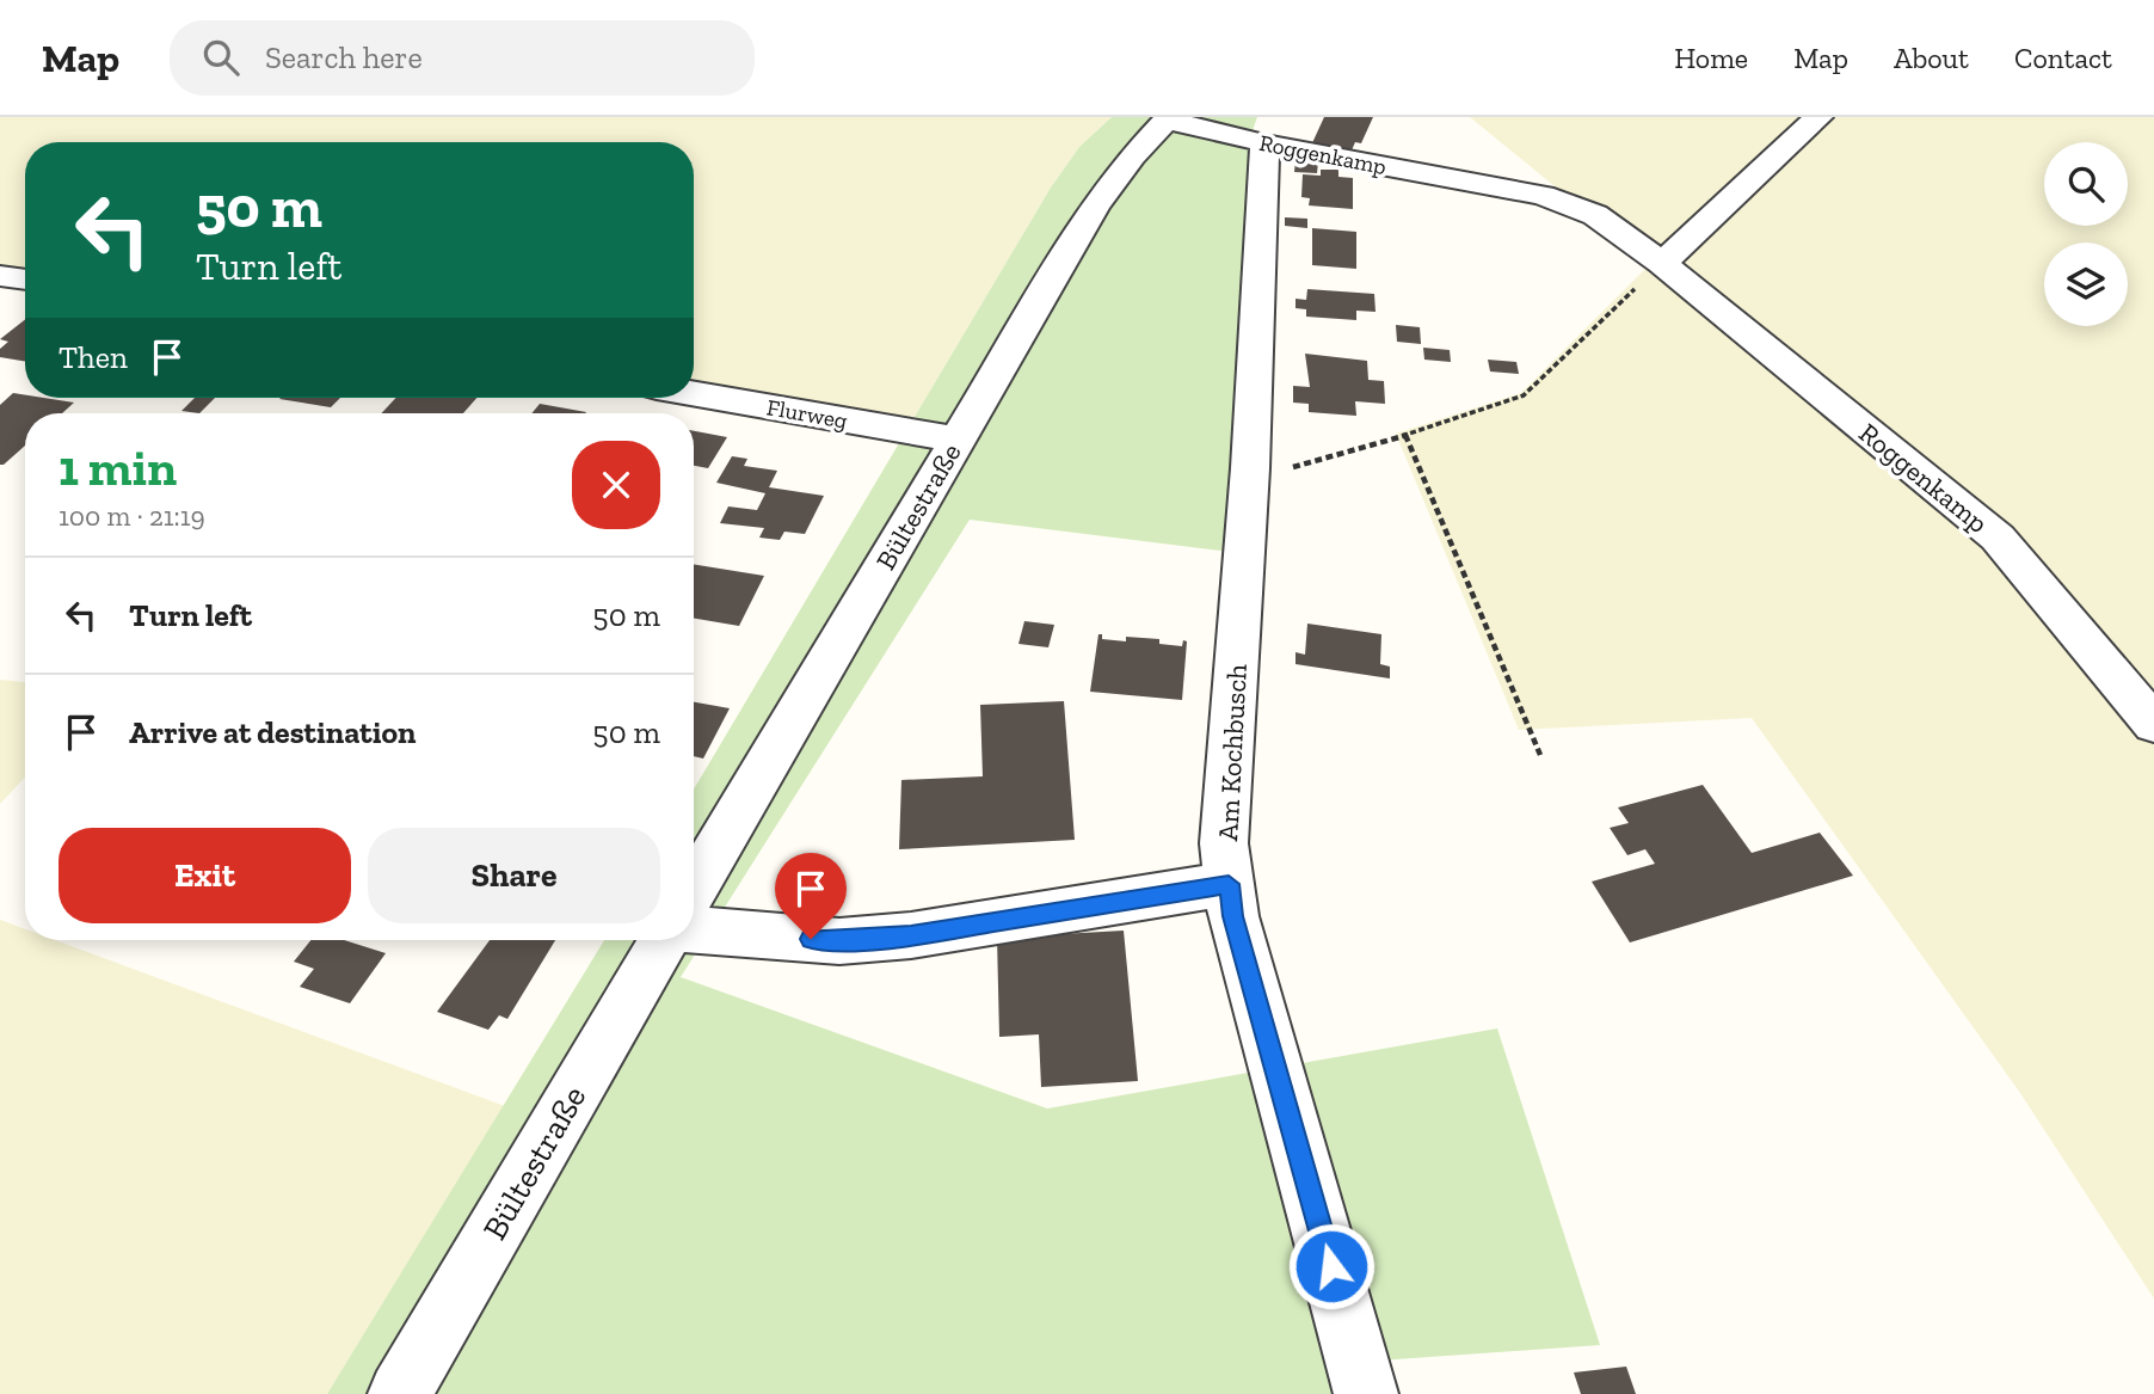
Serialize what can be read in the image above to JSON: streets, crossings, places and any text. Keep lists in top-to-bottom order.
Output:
{
  "streets": {
    "street": [
      "Roggenkamp",
      "Flurweg",
      "Bültestraße",
      "Am Kochbusch"
    ]
  },
  "crossings": [
    ["Roggenkamp", "Bültestraße"],
    ["Roggenkamp", "Am Kochbusch"],
    ["Flurweg", "Bültestraße"]
  ],
  "page": {
    "header": "Map",
    "search": "Search here",
    "nav": [
      "Home",
      "Map",
      "About",
      "Contact"
    ],
    "turn": ["50 m", "Turn left"],
    "then": "Then",
    "heading": ["1 min", "100 m · 21:19"],
    "list": [
      {
        "name": "Turn left",
        "value": "50 m"
      },
      {
        "name": "Arrive at destination",
        "value": "50 m"
      }
    ],
    "buttons": ["Exit", "Share"]
  }
}
